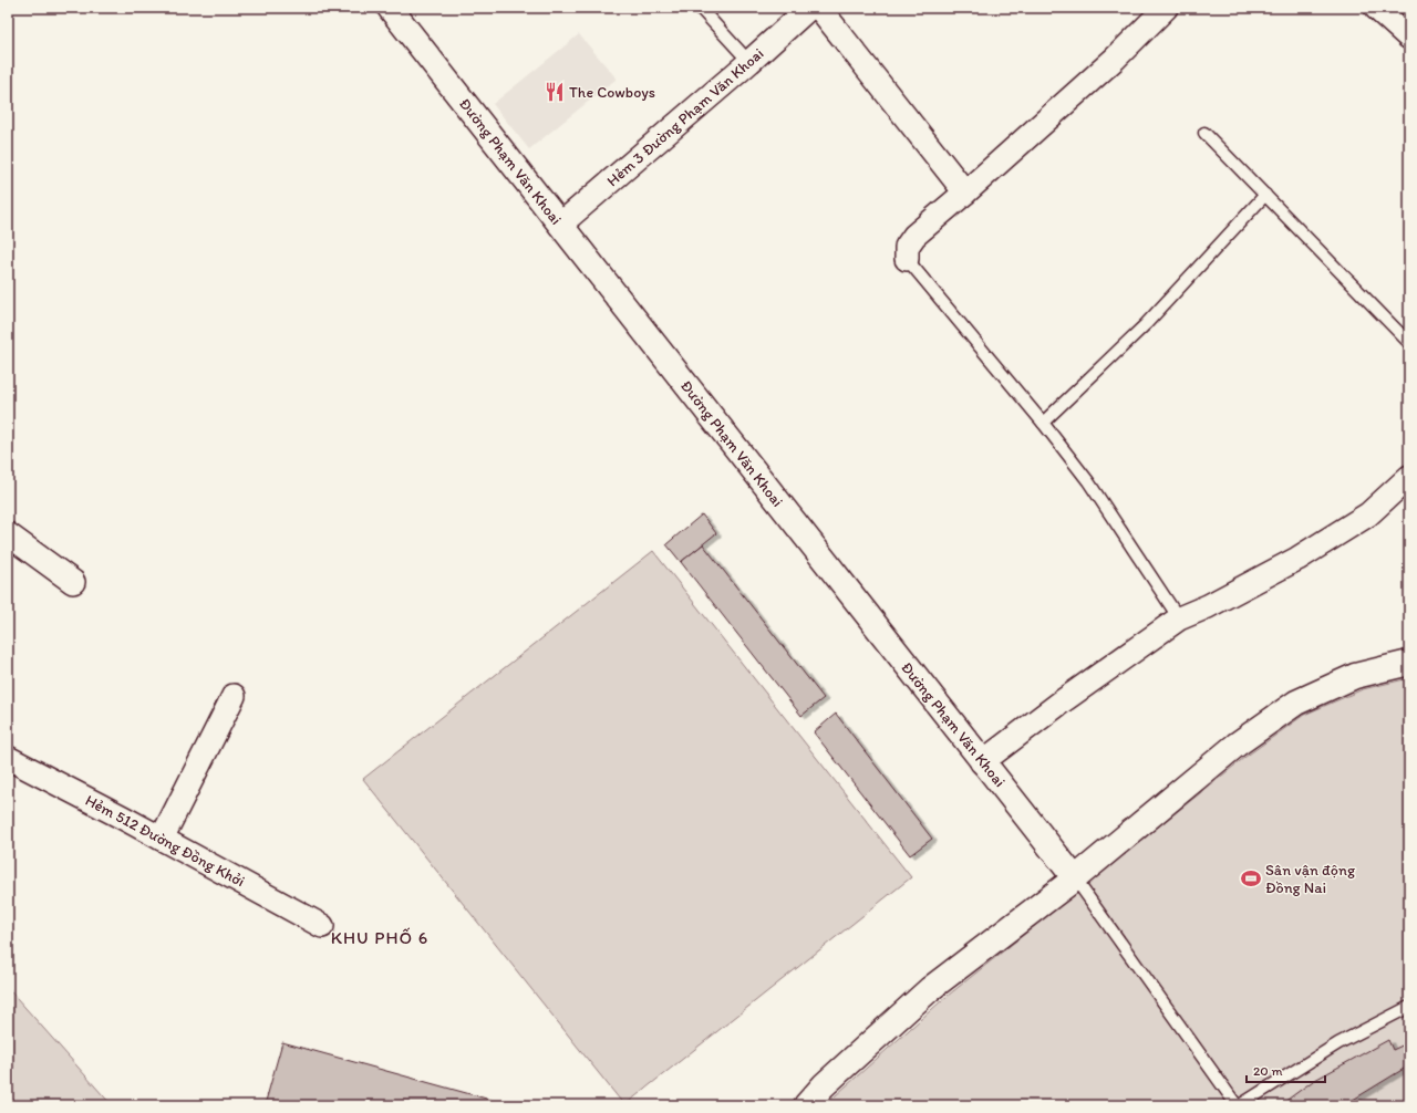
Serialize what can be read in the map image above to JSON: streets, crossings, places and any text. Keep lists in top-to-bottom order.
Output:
{
  "streets": {
    "street": ["Hẻm 3 Đường Phạm Văn Khoai", "Đường Phạm Văn Khoai", "Hẻm 512 Đường Đồng Khởi"]
  },
  "crossings": [
    ["Hẻm 3 Đường Phạm Văn Khoai", "Đường Phạm Văn Khoai"]
  ],
  "districts": ["KHU PHỐ 6"],
  "places": {
    "restaurant": ["The Cowboys"],
    "sports": ["Sân vận động Đồng Nai"]
  },
  "scale_bar": "20 m"
}
